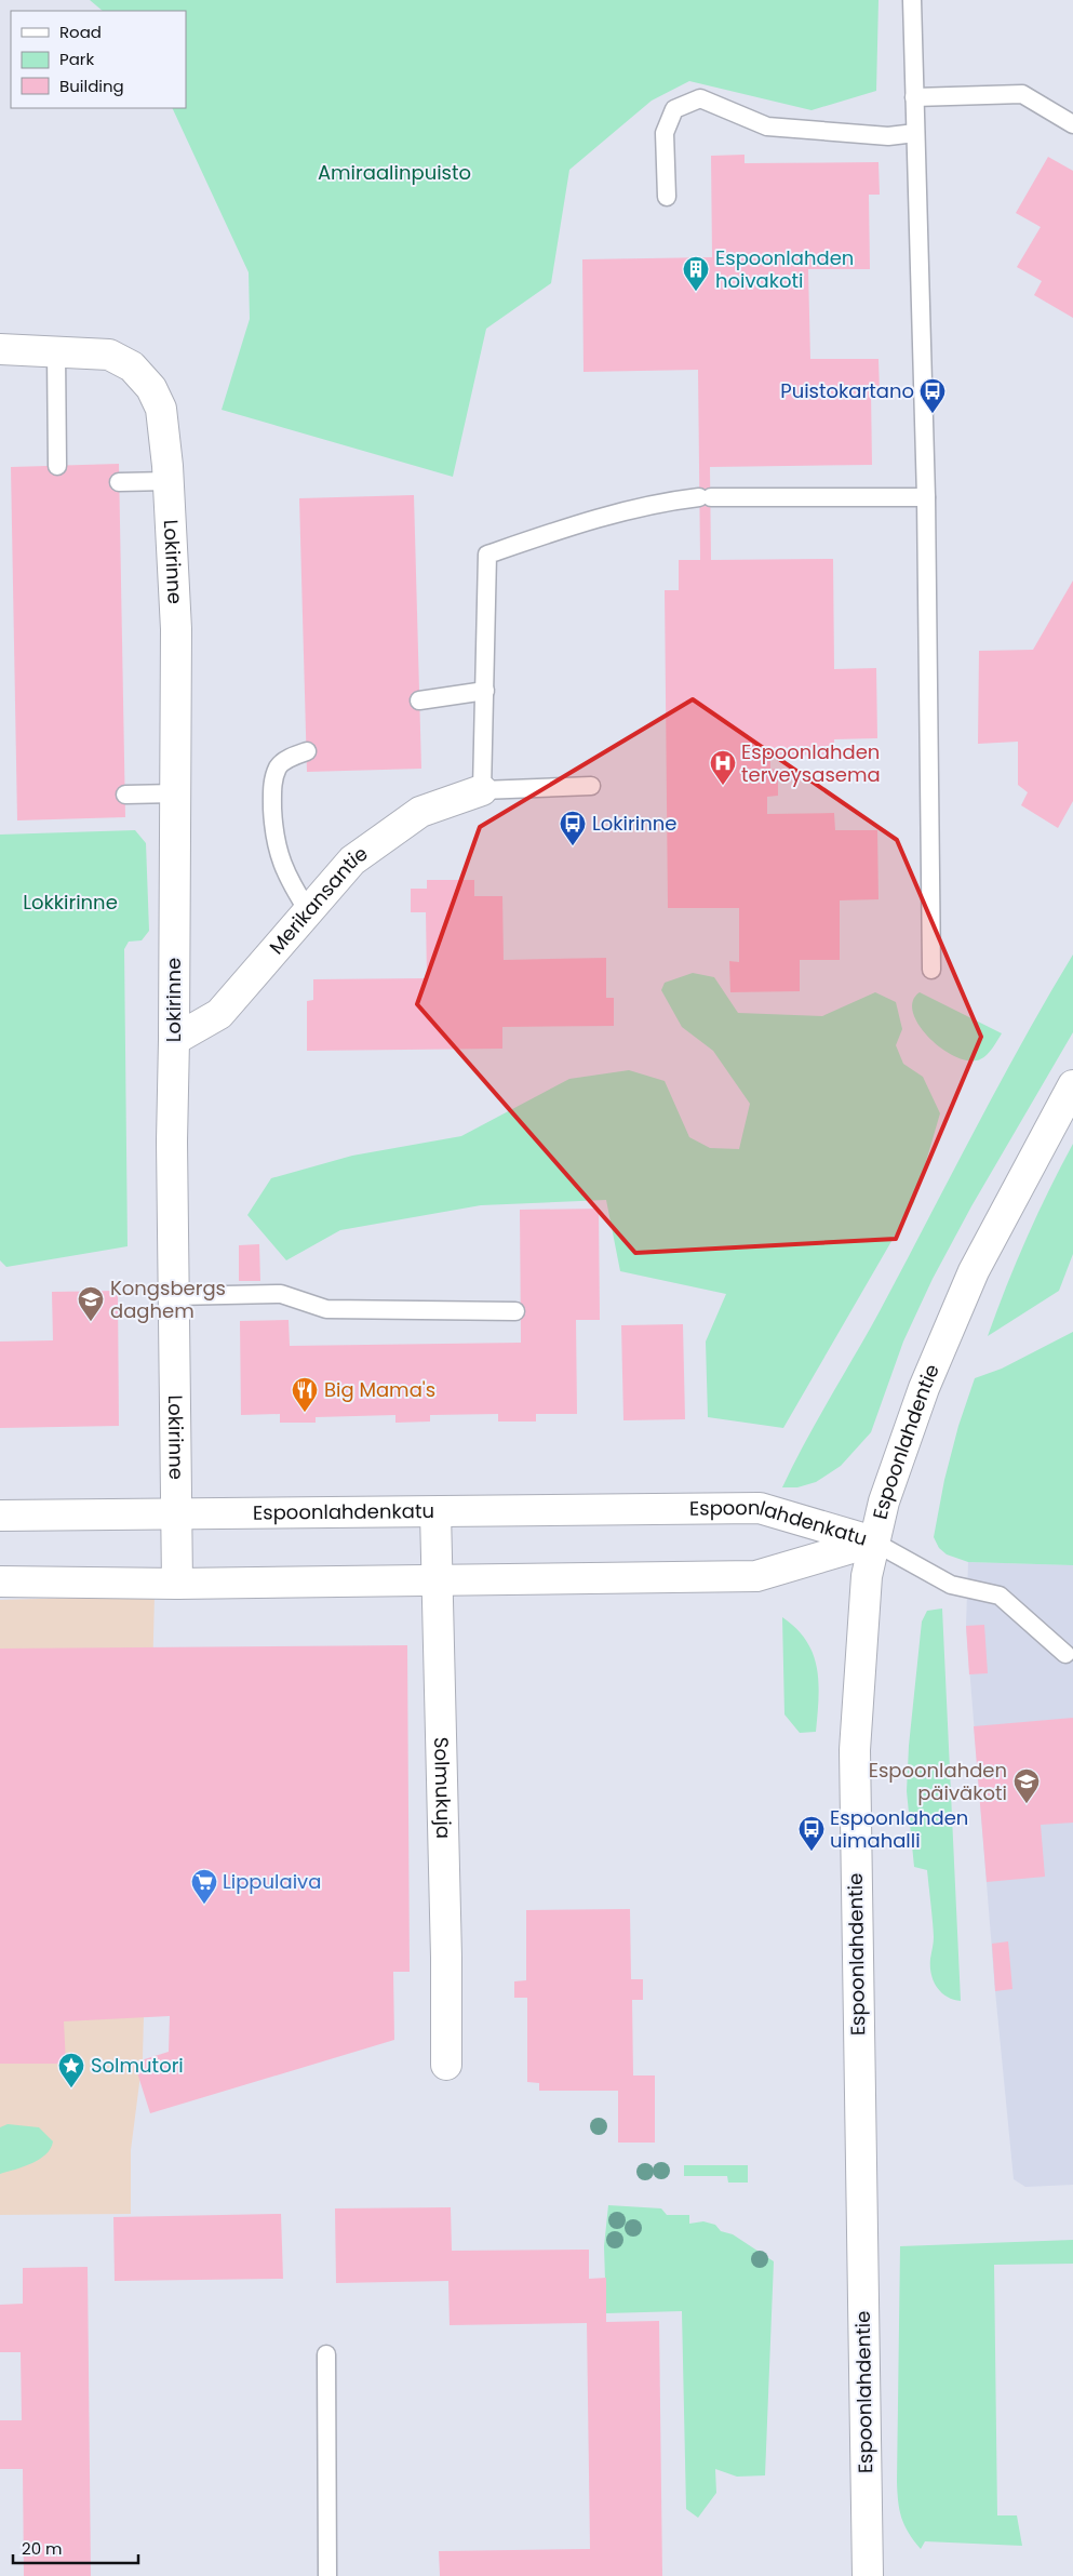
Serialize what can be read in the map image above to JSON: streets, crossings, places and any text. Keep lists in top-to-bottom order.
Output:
{
  "streets": {
    "main road": [
      "Lokirinne",
      "Merikansantie",
      "Espoonlahdentie",
      "Espoonlahdenkatu",
      "Solmukuja"
    ]
  },
  "crossings": [
    ["Lokirinne", "Merikansantie"],
    ["Lokirinne", "Espoonlahdenkatu"],
    ["Espoonlahdentie", "Espoonlahdenkatu"],
    ["Espoonlahdenkatu", "Solmukuja"]
  ],
  "parks": ["Amiraalinpuisto", "Lokkirinne"],
  "places": {
    "building": ["Espoonlahden hoivakoti"],
    "bus stop": ["Puistokartano", "Lokirinne", "Espoonlahden uimahalli"],
    "hospital": ["Espoonlahden terveysasema"],
    "school or university": ["Kongsbergs daghem", "Espoonlahden päiväkoti"],
    "restaurant": ["Big Mama's"],
    "supermarket": ["Lippulaiva"],
    "place": ["Solmutori"]
  },
  "legend": ["Road", "Park", "Building"],
  "scale_bar": "20 m"
}
